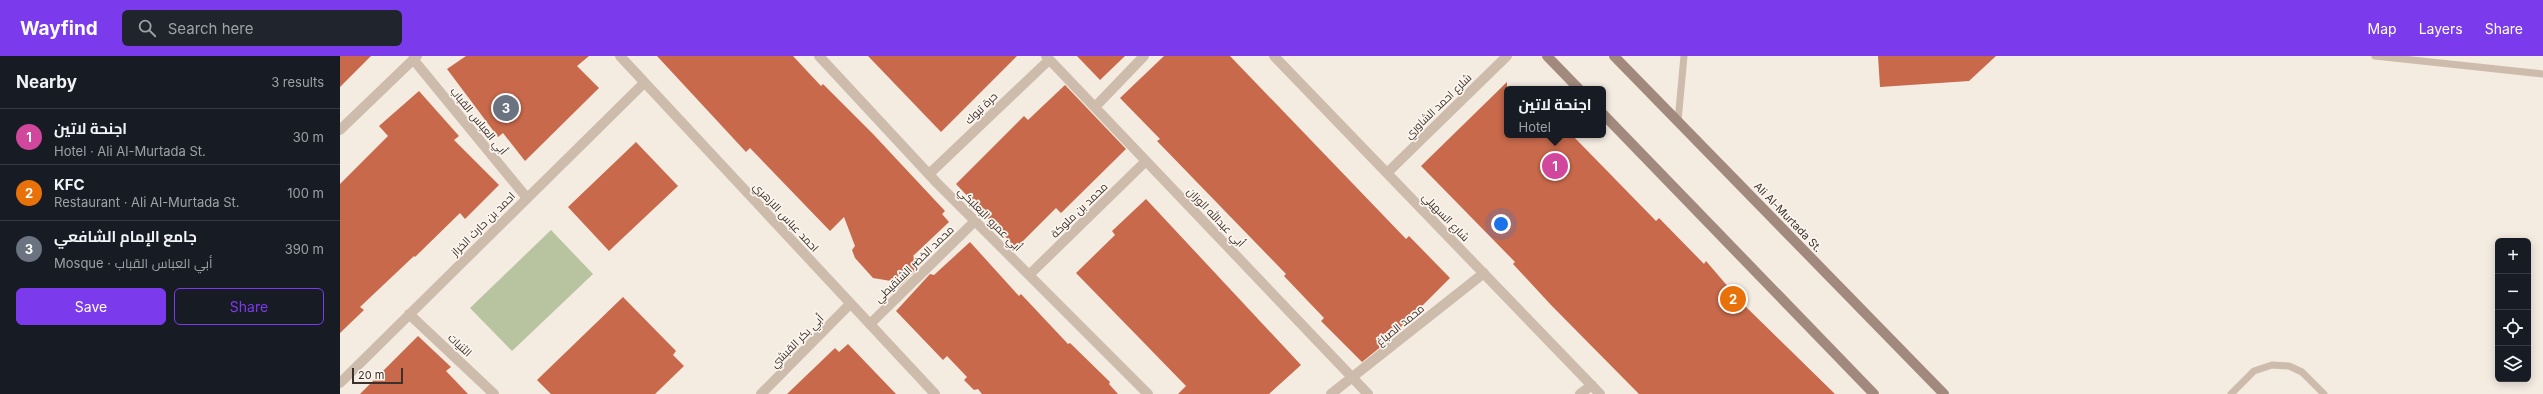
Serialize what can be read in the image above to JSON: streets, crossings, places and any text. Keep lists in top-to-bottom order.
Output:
{
  "streets": {
    "main road": ["Ali Al-Murtada St."],
    "street": [
      "شلرع احمد الشاوري",
      "حرة تبوك",
      "أبي العباس القباب",
      "محمد بن ملوكة",
      "احمد عباس الازهري",
      "أبي عبدالله الوزان",
      "شارع السهيلي",
      "أبي عمرو البعلبكي",
      "احمد بن حارث الخراز",
      "محمد الخضر الشنقيطي",
      "محمد الصباغ",
      "أبي بكر القبشي",
      "الثنيات"
    ]
  },
  "crossings": [
    ["شلرع احمد الشاوري", "شارع السهيلي"],
    ["حرة تبوك", "أبي عبدالله الوزان"],
    ["حرة تبوك", "أبي عمرو البعلبكي"],
    ["أبي العباس القباب", "احمد بن حارث الخراز"],
    ["محمد بن ملوكة", "أبي عبدالله الوزان"],
    ["محمد بن ملوكة", "أبي عمرو البعلبكي"],
    ["احمد عباس الازهري", "احمد بن حارث الخراز"],
    ["احمد عباس الازهري", "محمد الخضر الشنقيطي"],
    ["احمد عباس الازهري", "أبي بكر القبشي"],
    ["أبي عبدالله الوزان", "محمد الصباغ"],
    ["شارع السهيلي", "محمد الصباغ"],
    ["أبي عمرو البعلبكي", "محمد الخضر الشنقيطي"],
    ["احمد بن حارث الخراز", "الثنيات"]
  ],
  "scale_bar": "20 m",
  "page": {
    "header": "Wayfind",
    "search": "Search here",
    "nav": ["Map", "Layers", "Share"],
    "heading": ["Nearby", "3 results"],
    "popup": ["اجنحة لاتين", "Hotel"],
    "pins": ["3", "1", "2"],
    "list": [
      {
        "mark": "1",
        "name": "اجنحة لاتين",
        "note": "Hotel · Ali Al-Murtada St.",
        "value": "30 m"
      },
      {
        "mark": "2",
        "name": "KFC",
        "note": "Restaurant · Ali Al-Murtada St.",
        "value": "100 m"
      },
      {
        "mark": "3",
        "name": "جامع الإمام الشافعي",
        "note": "Mosque · أبي العباس القباب",
        "value": "390 m"
      }
    ],
    "map_buttons": ["+", "−"],
    "buttons": ["Save", "Share"],
    "scale": "20 m"
  }
}
